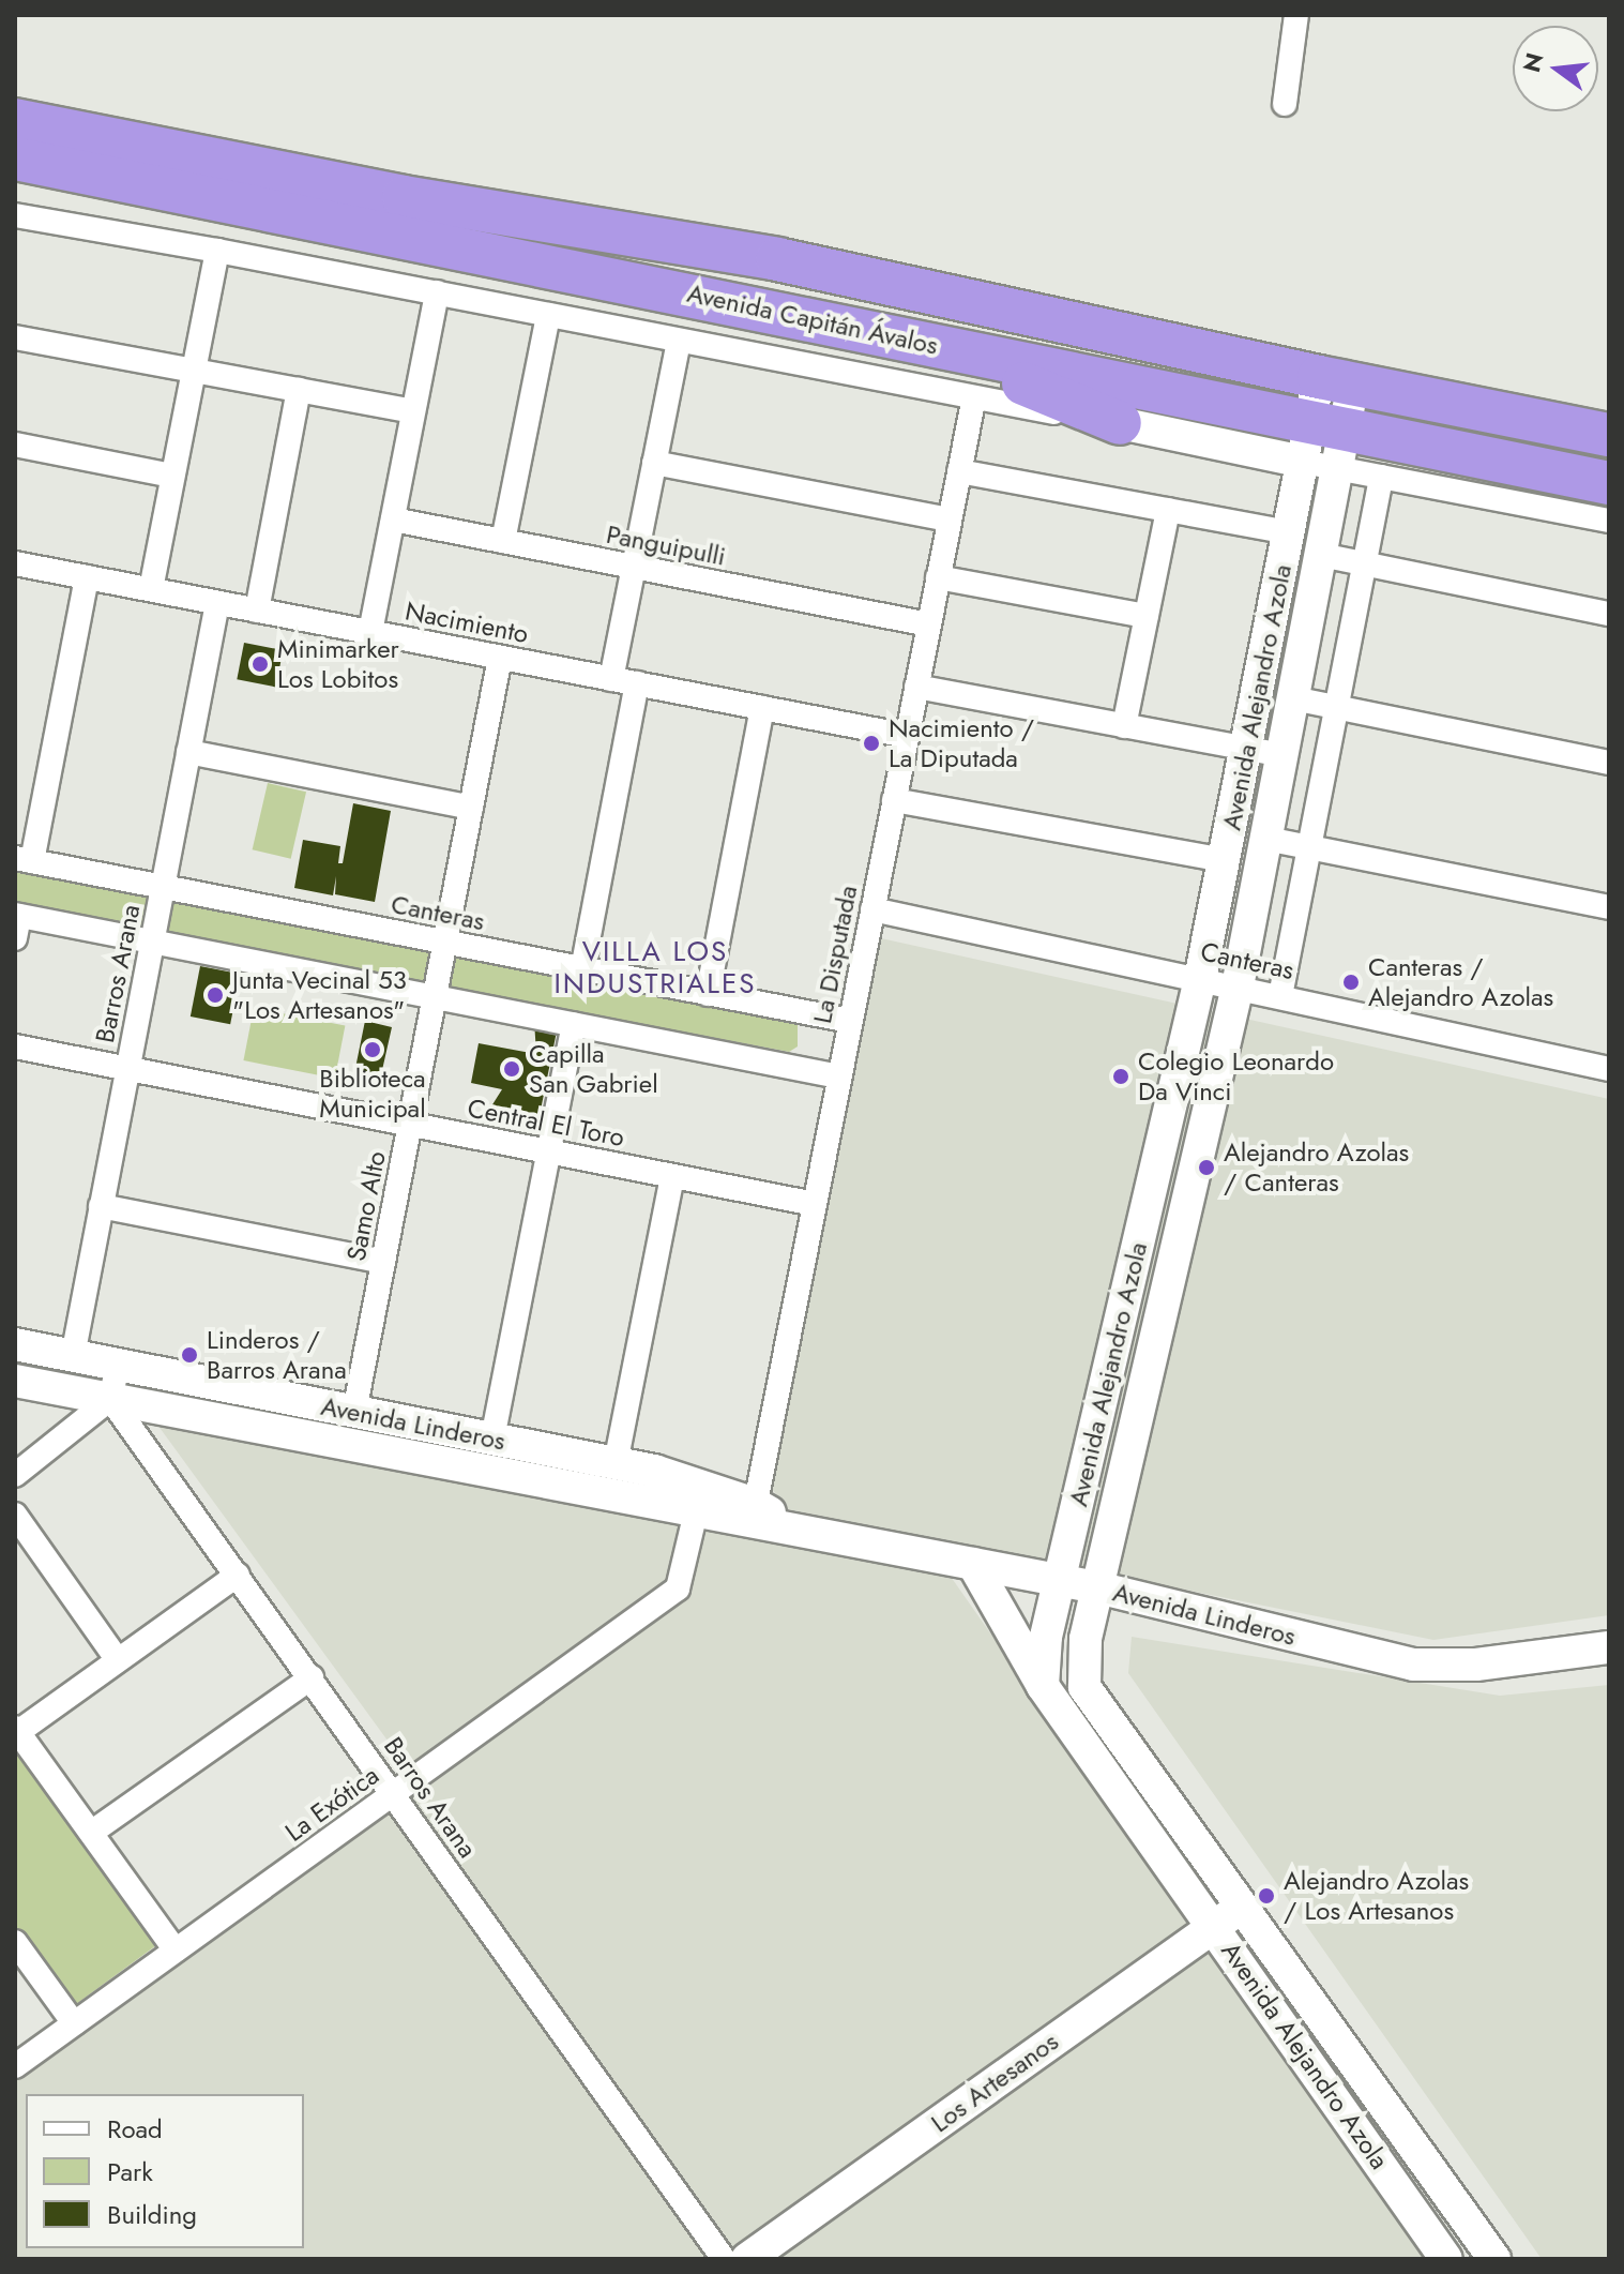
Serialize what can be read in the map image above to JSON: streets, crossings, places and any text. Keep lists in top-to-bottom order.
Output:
{
  "streets": {
    "highway": ["Avenida Capitán Ávalos"],
    "main road": ["Avenida Alejandro Azola", "Avenida Linderos", "Los Artesanos"],
    "street": [
      "Panguipulli",
      "Nacimiento",
      "Canteras",
      "La Disputada",
      "Barros Arana",
      "Central El Toro",
      "Samo Alto",
      "La Exótica"
    ]
  },
  "crossings": [
    ["Avenida Capitán Ávalos", "Avenida Alejandro Azola"],
    ["Avenida Capitán Ávalos", "La Disputada"],
    ["Panguipulli", "La Disputada"],
    ["Nacimiento", "La Disputada"],
    ["Nacimiento", "Barros Arana"],
    ["Nacimiento", "Samo Alto"],
    ["Avenida Alejandro Azola", "Canteras"],
    ["Avenida Alejandro Azola", "Avenida Linderos"],
    ["Avenida Alejandro Azola", "Los Artesanos"],
    ["Canteras", "La Disputada"],
    ["Canteras", "Barros Arana"],
    ["Canteras", "Samo Alto"],
    ["La Disputada", "Central El Toro"],
    ["La Disputada", "Avenida Linderos"],
    ["Barros Arana", "Central El Toro"],
    ["Barros Arana", "Avenida Linderos"],
    ["Barros Arana", "La Exótica"],
    ["Central El Toro", "Samo Alto"],
    ["Samo Alto", "Avenida Linderos"],
    ["Avenida Linderos", "La Exótica"]
  ],
  "districts": ["VILLA LOS INDUSTRIALES"],
  "places": [
    "Minimarker Los Lobitos",
    "Nacimiento / La Diputada",
    "Canteras / Alejandro Azolas",
    "Junta Vecinal 53 \"Los Artesanos\"",
    "Biblioteca Municipal",
    "Capilla San Gabriel",
    "Colegio Leonardo Da Vinci",
    "Alejandro Azolas / Canteras",
    "Linderos / Barros Arana",
    "Alejandro Azolas / Los Artesanos"
  ],
  "legend": ["Road", "Park", "Building"],
  "north": "left"
}
